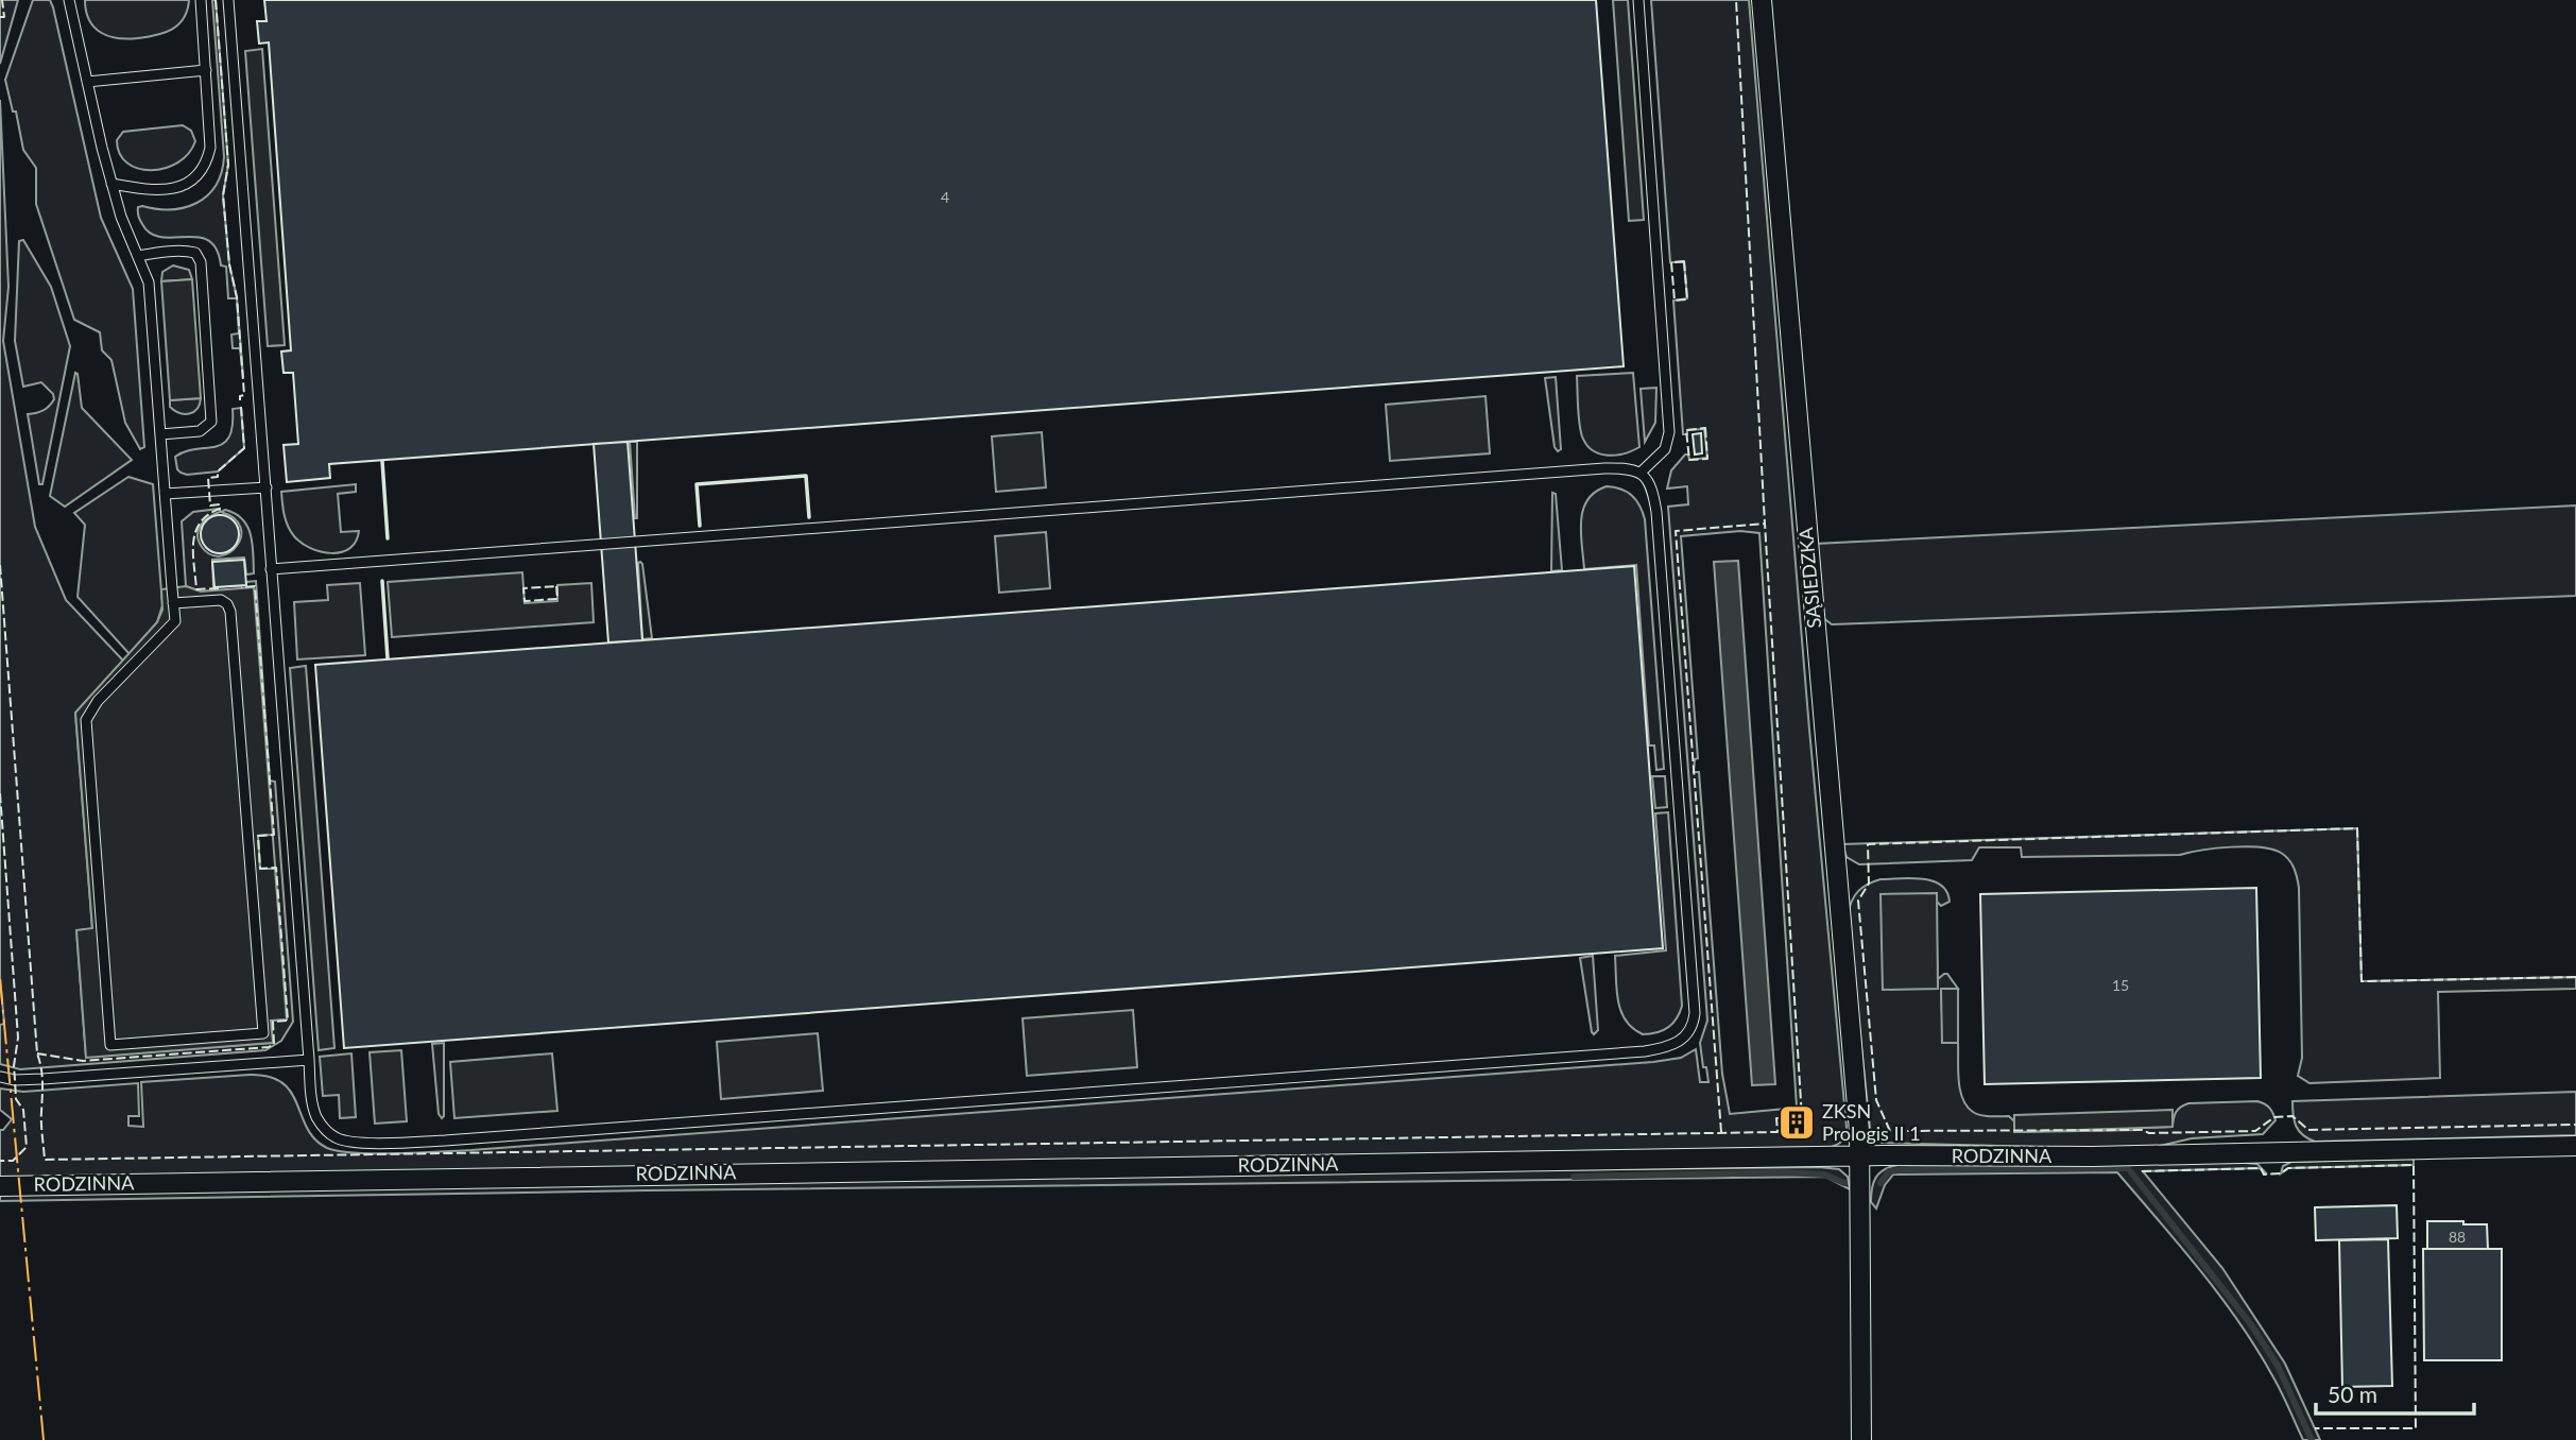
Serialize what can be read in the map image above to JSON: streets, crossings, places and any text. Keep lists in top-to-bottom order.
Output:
{
  "streets": {
    "street": ["SĄSIEDZKA", "RODZINNA"]
  },
  "crossings": [
    ["SĄSIEDZKA", "RODZINNA"]
  ],
  "places": {
    "building": ["ZKSN Prologis II 1"]
  },
  "house_numbers": ["4", "15", "88"],
  "scale_bar": "50 m"
}
